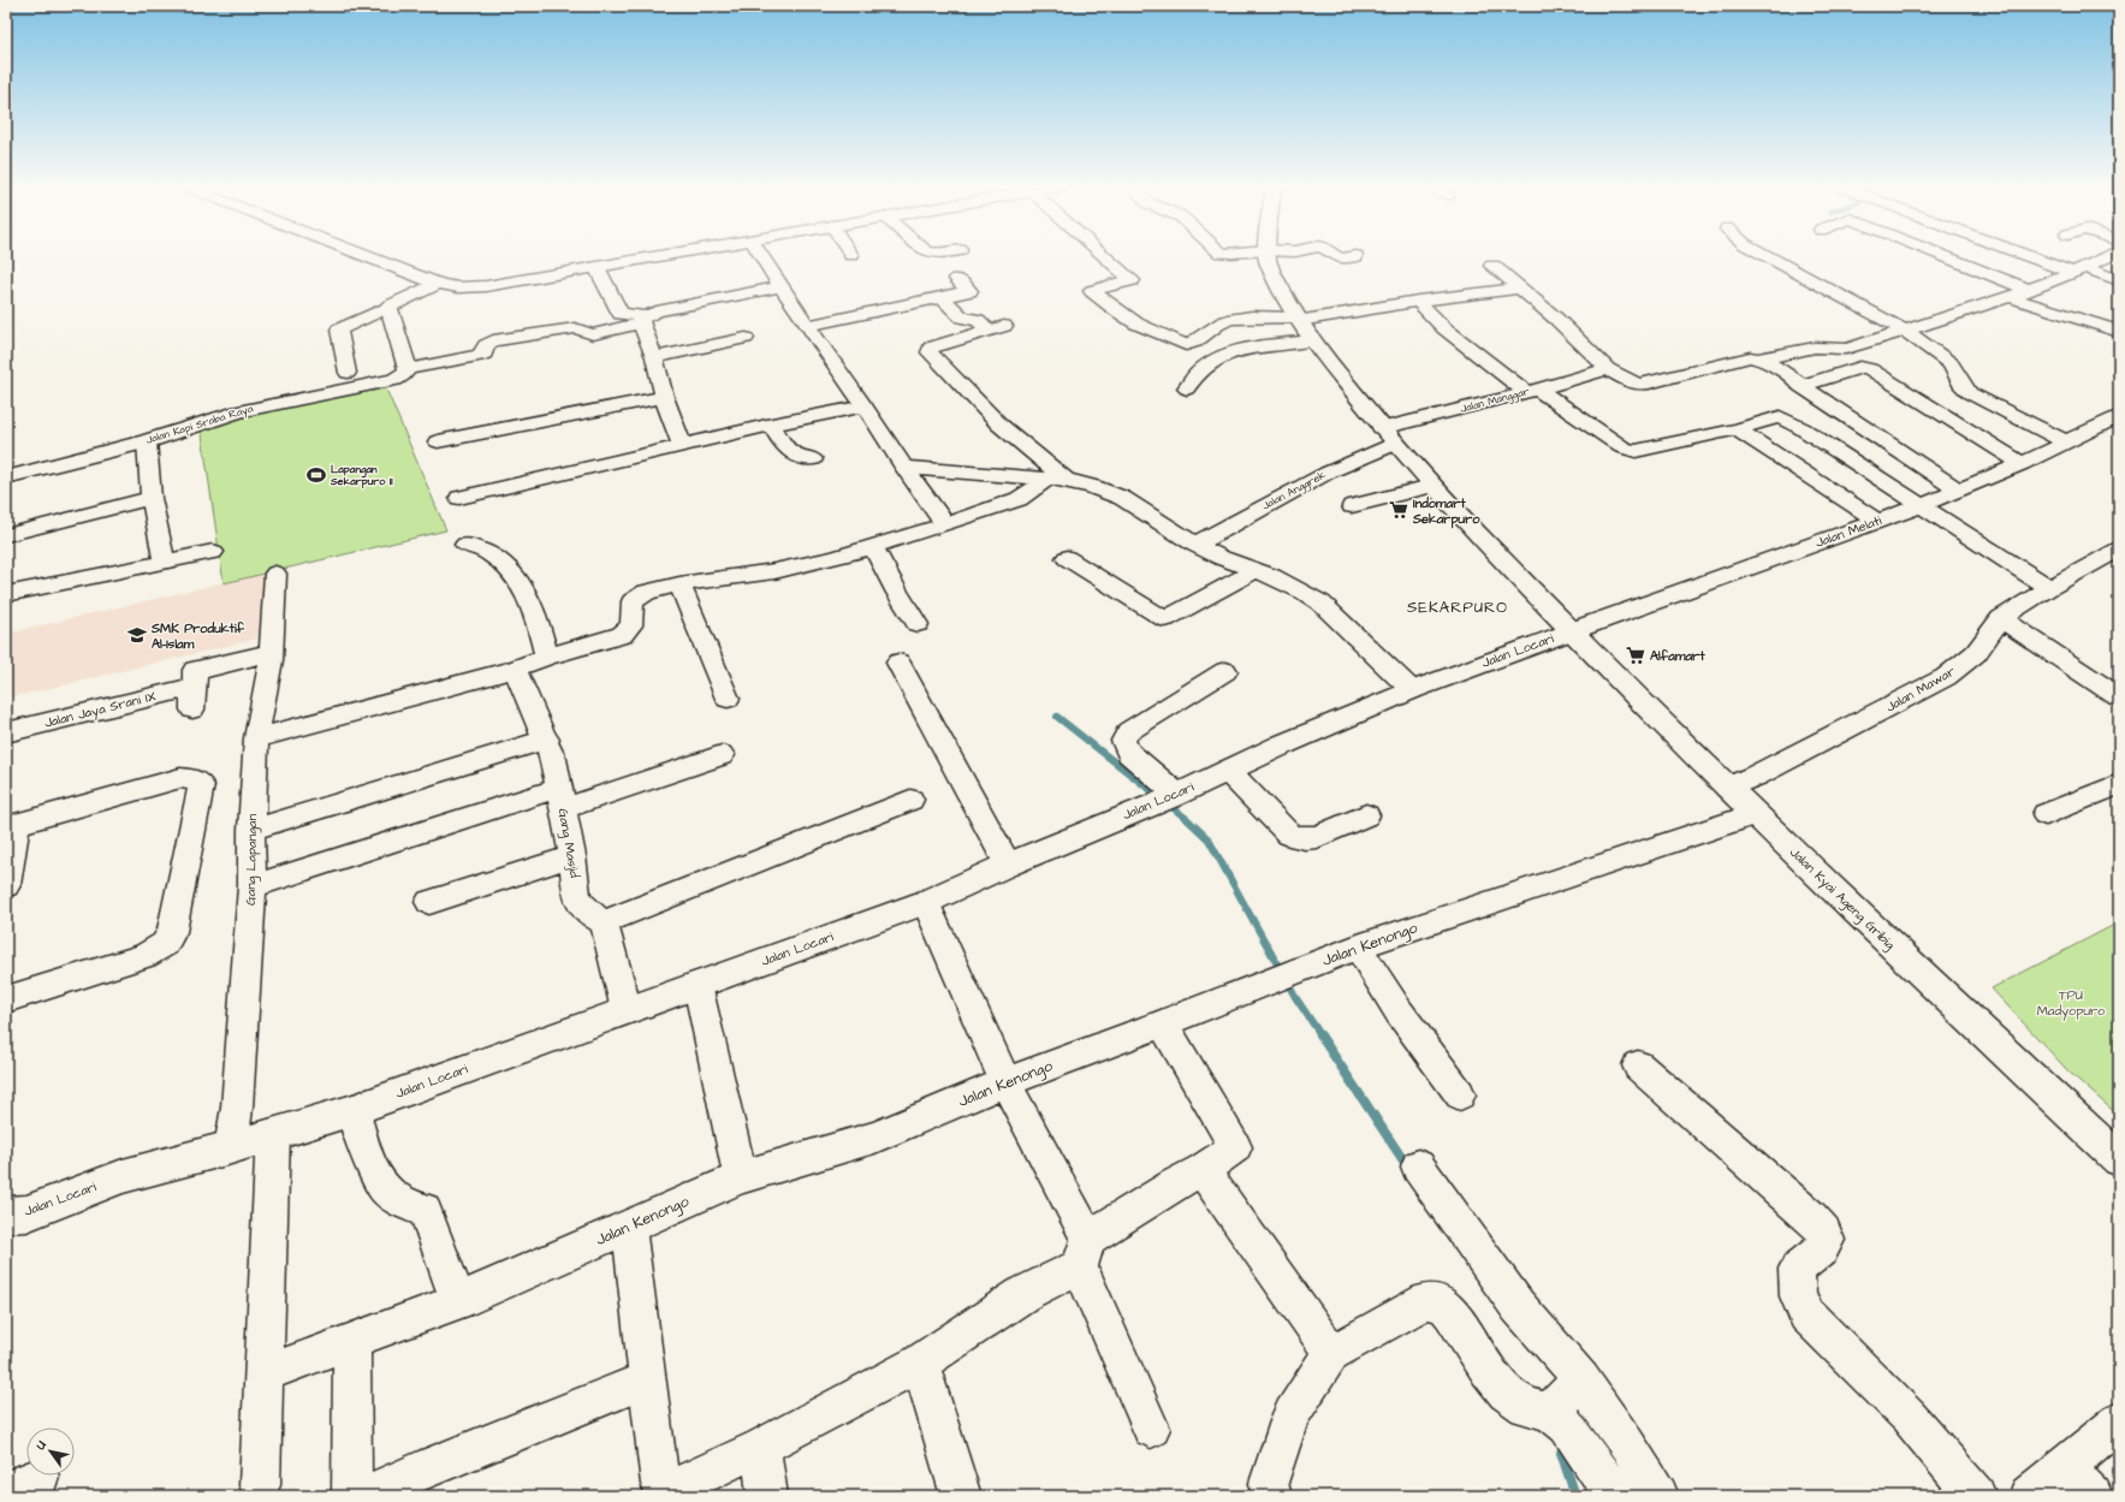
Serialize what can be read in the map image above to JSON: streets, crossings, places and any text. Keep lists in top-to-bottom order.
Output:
{
  "streets": {
    "street": [
      "Jalan Manggar",
      "Jalan Kapi Sraba Raya",
      "Jalan Anggrek",
      "Jalan Melati",
      "Jalan Locari",
      "Jalan Mawar",
      "Jalan Jaya Srani IX",
      "Gang Masjid",
      "Gang Lapangan",
      "Jalan Kyai Ageng Gribig",
      "Jalan Kenongo"
    ]
  },
  "crossings": [
    ["Jalan Manggar", "Jalan Kyai Ageng Gribig"],
    ["Jalan Anggrek", "Jalan Kyai Ageng Gribig"],
    ["Jalan Melati", "Jalan Locari"],
    ["Jalan Melati", "Jalan Kyai Ageng Gribig"],
    ["Jalan Locari", "Gang Lapangan"],
    ["Jalan Locari", "Jalan Kyai Ageng Gribig"],
    ["Jalan Mawar", "Jalan Kyai Ageng Gribig"],
    ["Jalan Jaya Srani IX", "Gang Lapangan"],
    ["Jalan Kyai Ageng Gribig", "Jalan Kenongo"]
  ],
  "districts": ["SEKARPURO"],
  "parks": ["TPU Madyopuro"],
  "places": {
    "sports": ["Lapangan Sekarpuro II"],
    "supermarket": ["Indomart Sekarpuro", "Alfamart"],
    "school or university": ["SMK Produktif Al-Islam"]
  },
  "north": "top left"
}
